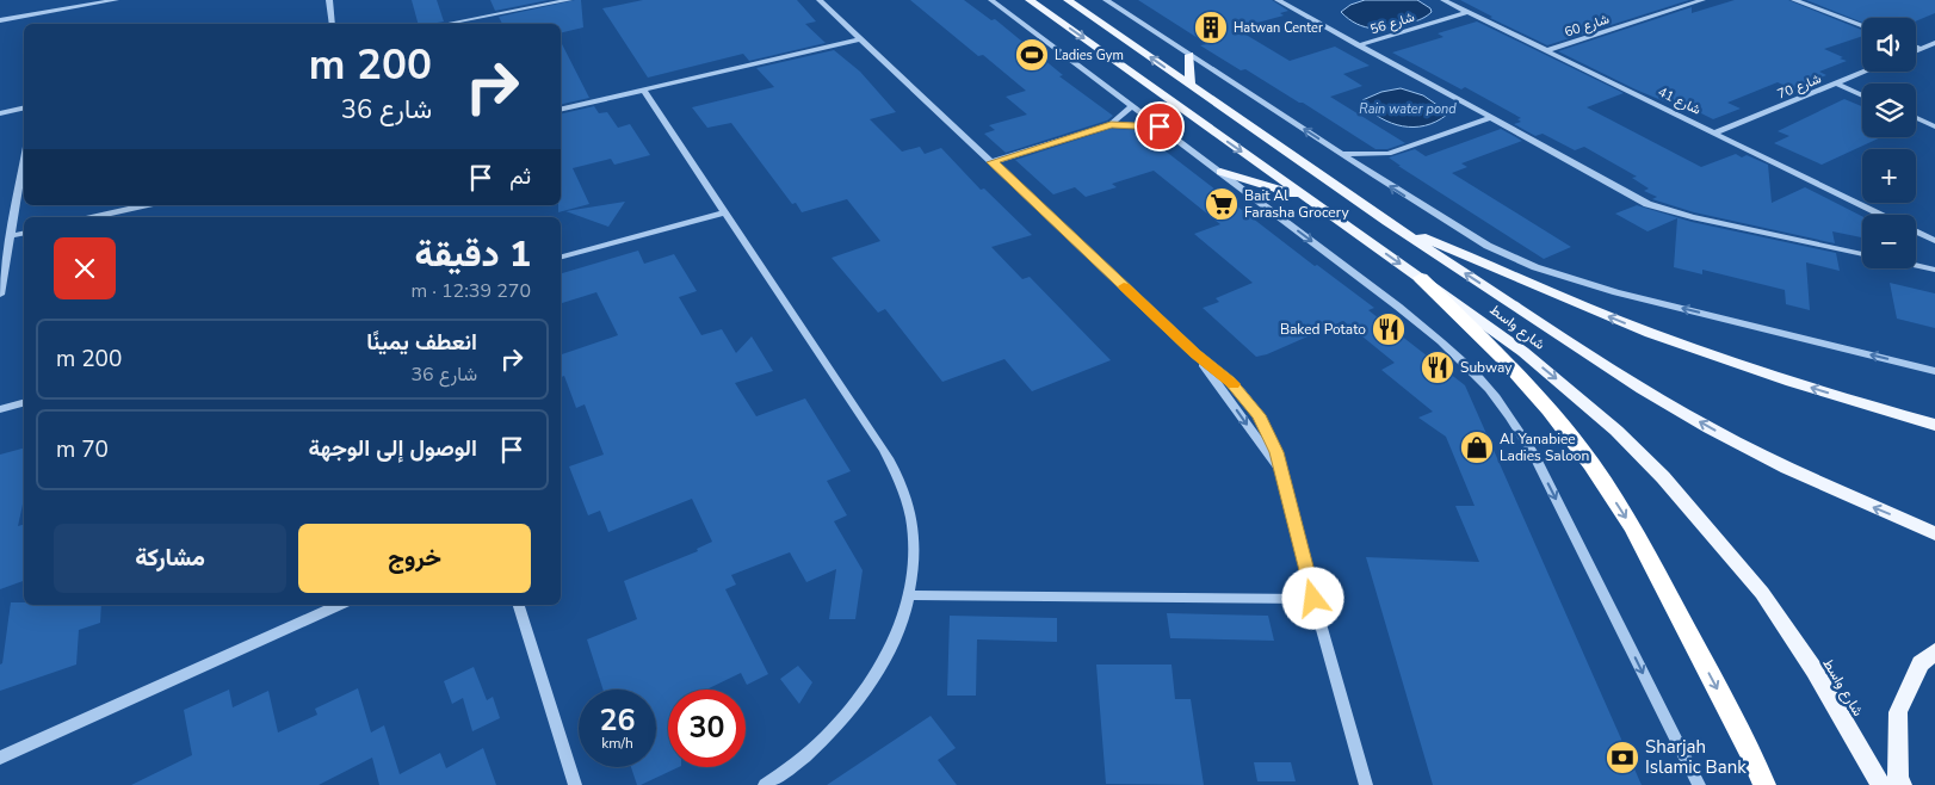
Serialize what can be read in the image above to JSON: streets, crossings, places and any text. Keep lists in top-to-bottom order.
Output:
{
  "streets": {
    "main road": ["شارع واسط"],
    "street": [
      "شارع 56",
      "شارع 60",
      "شارع 70",
      "شارع 41"
    ]
  },
  "crossings": [
    ["شارع 56", "شارع 41"],
    ["شارع 60", "شارع 41"],
    ["شارع 70", "شارع 41"]
  ],
  "water": ["Rain water pond"],
  "places": {
    "building": ["Hatwan Center"],
    "sports": ["Ladies Gym"],
    "supermarket": ["Bait Al Farasha Grocery"],
    "restaurant": ["Baked Potato", "Subway"],
    "shop": ["Al Yanabiee Ladies Saloon"],
    "bank": ["Sharjah Islamic Bank"]
  },
  "page": {
    "map_buttons": ["+", "−"],
    "turn": ["200 m", "شارع 36"],
    "then": "ثم",
    "heading": ["1 دقيقة", "270 m · 12:39"],
    "list": [
      {
        "name": "انعطف يمينًا",
        "note": "شارع 36",
        "value": "200 m"
      },
      {
        "name": "الوصول إلى الوجهة",
        "value": "70 m"
      }
    ],
    "buttons": ["خروج", "مشاركة"],
    "speed": "26 km/h",
    "limit": "30"
  }
}
